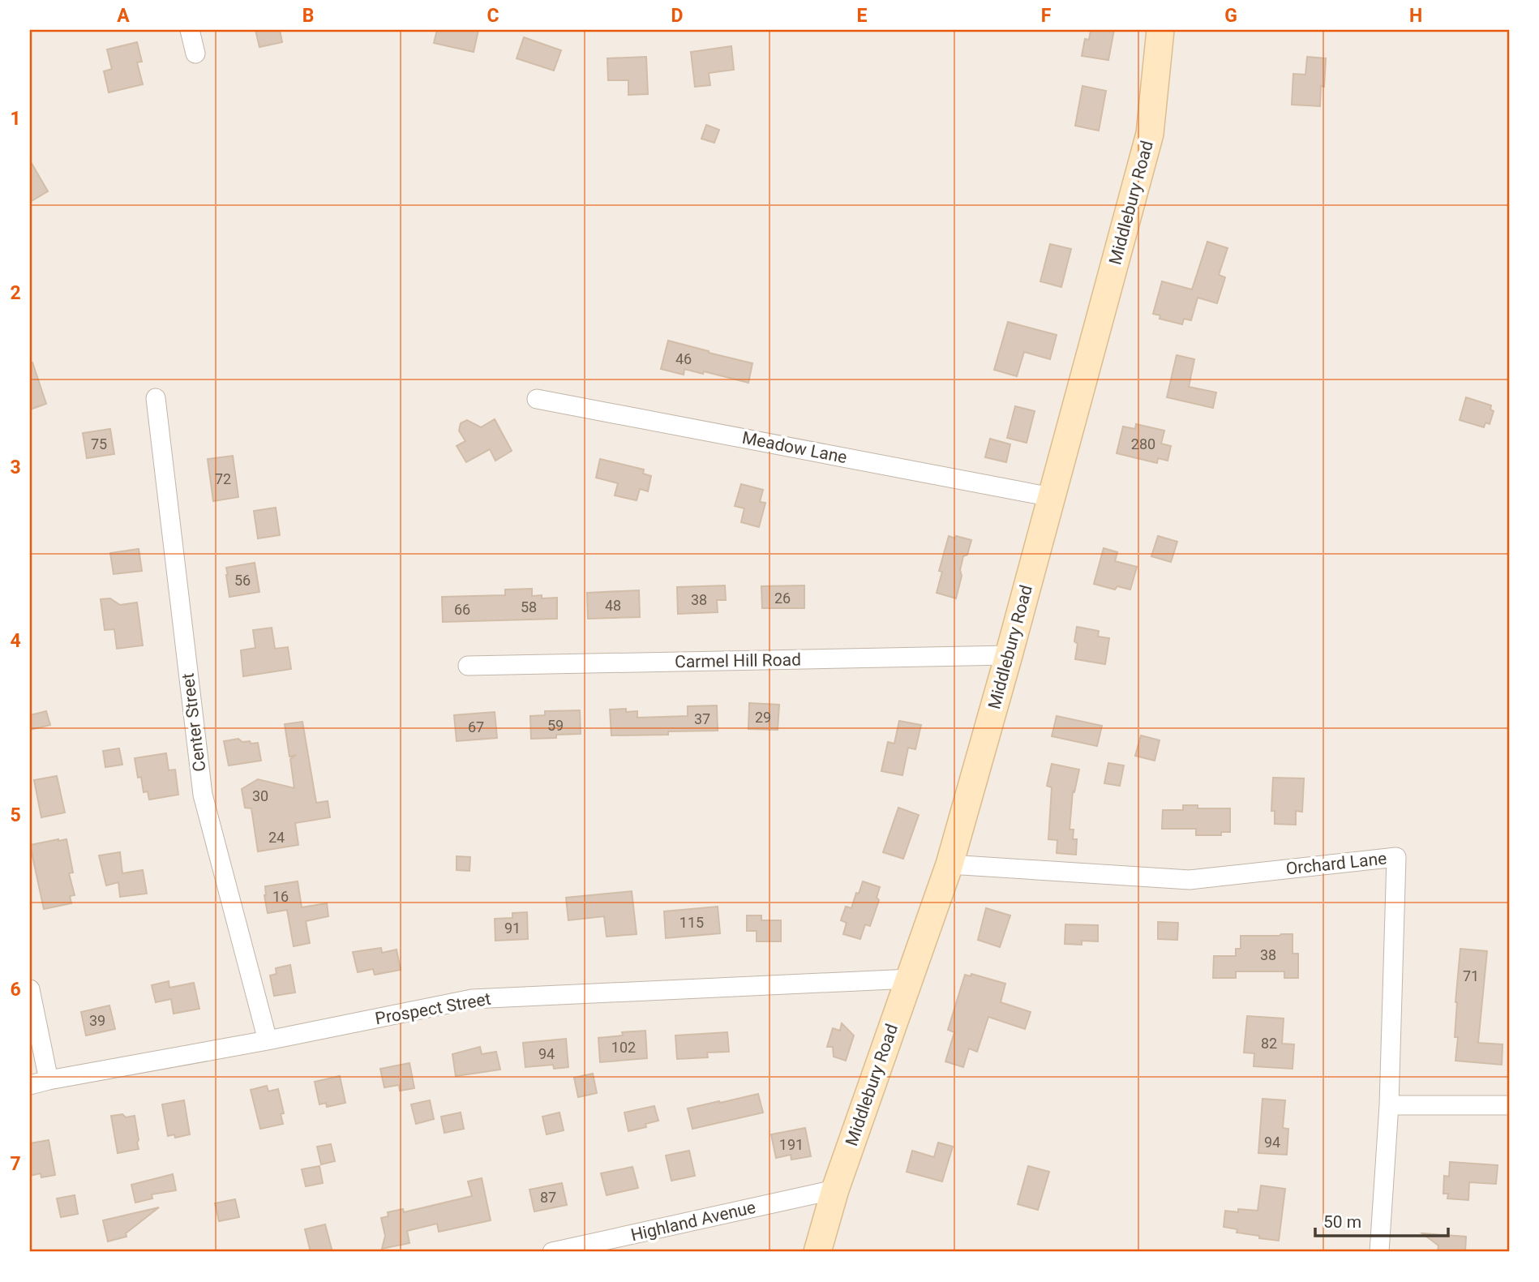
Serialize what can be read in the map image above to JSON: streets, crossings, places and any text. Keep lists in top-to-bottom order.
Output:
{
  "streets": {
    "street": [
      "Middlebury Road",
      "Meadow Lane",
      "Carmel Hill Road",
      "Center Street",
      "Orchard Lane",
      "Prospect Street",
      "Highland Avenue"
    ]
  },
  "crossings": [
    ["Middlebury Road", "Meadow Lane"],
    ["Middlebury Road", "Carmel Hill Road"],
    ["Middlebury Road", "Orchard Lane"],
    ["Middlebury Road", "Prospect Street"],
    ["Middlebury Road", "Highland Avenue"],
    ["Center Street", "Prospect Street"]
  ],
  "house_numbers": [
    "46",
    "75",
    "280",
    "72",
    "56",
    "26",
    "38",
    "48",
    "58",
    "66",
    "29",
    "37",
    "59",
    "67",
    "30",
    "24",
    "16",
    "115",
    "91",
    "38",
    "71",
    "39",
    "82",
    "102",
    "94",
    "94",
    "191",
    "87"
  ],
  "scale_bar": "50 m",
  "grid": {
    "columns": [
      "A",
      "B",
      "C",
      "D",
      "E",
      "F",
      "G",
      "H"
    ],
    "rows": [
      "1",
      "2",
      "3",
      "4",
      "5",
      "6",
      "7"
    ]
  }
}
